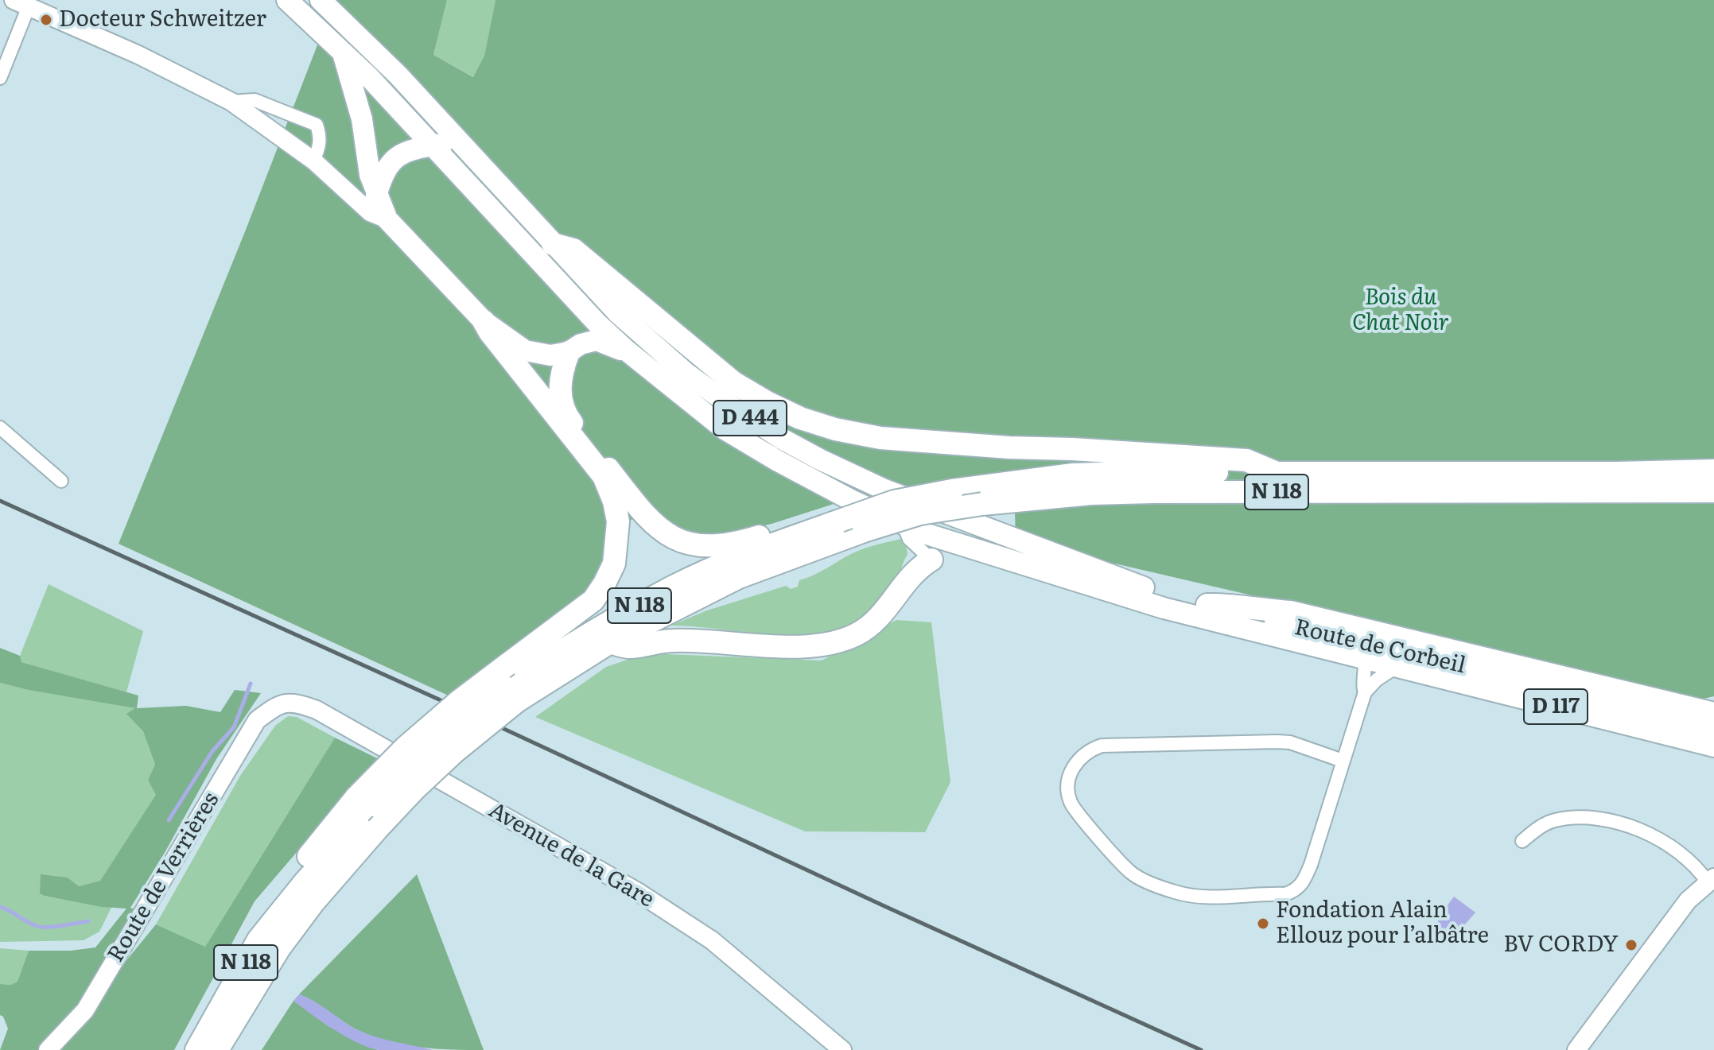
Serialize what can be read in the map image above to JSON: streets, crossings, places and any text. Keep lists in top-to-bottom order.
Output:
{
  "streets": {
    "highway": ["N 118"],
    "main road": ["D 444", "Route de Corbeil", "D 117"],
    "street": ["Avenue de la Gare", "Route de Verrières"]
  },
  "crossings": [
    ["D 444", "Route de Corbeil"],
    ["Avenue de la Gare", "Route de Verrières"]
  ],
  "parks": ["Bois du Chat Noir"],
  "places": ["Docteur Schweitzer", "Fondation Alain Ellouz pour l’albâtre", "BV CORDY"]
}
